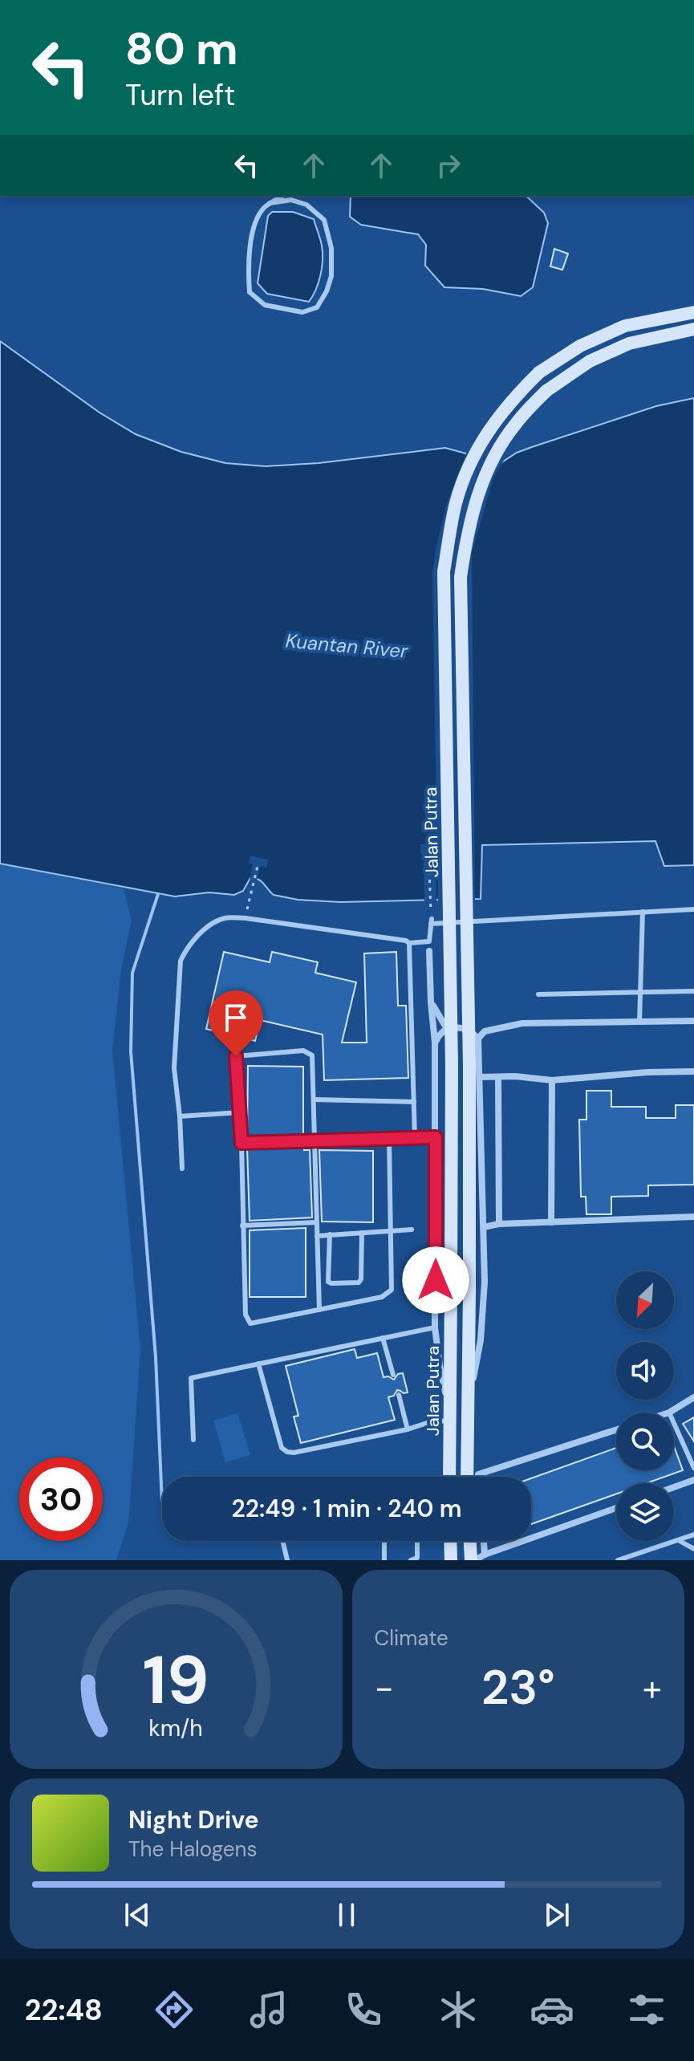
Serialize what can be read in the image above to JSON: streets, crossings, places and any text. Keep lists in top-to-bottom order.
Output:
{
  "streets": {
    "main road": ["Jalan Putra"]
  },
  "water": ["Kuantan River"],
  "north": "bottom left",
  "page": {
    "turn": ["80 m", "Turn left"],
    "limit": "30",
    "trip": "22:49 · 1 min · 240 m",
    "tile": "Climate",
    "heat": ["−", "23°", "+"],
    "song": ["Night Drive", "The Halogens"],
    "tabs": "22:48",
    "gauge": ["19", "km/h"]
  }
}
